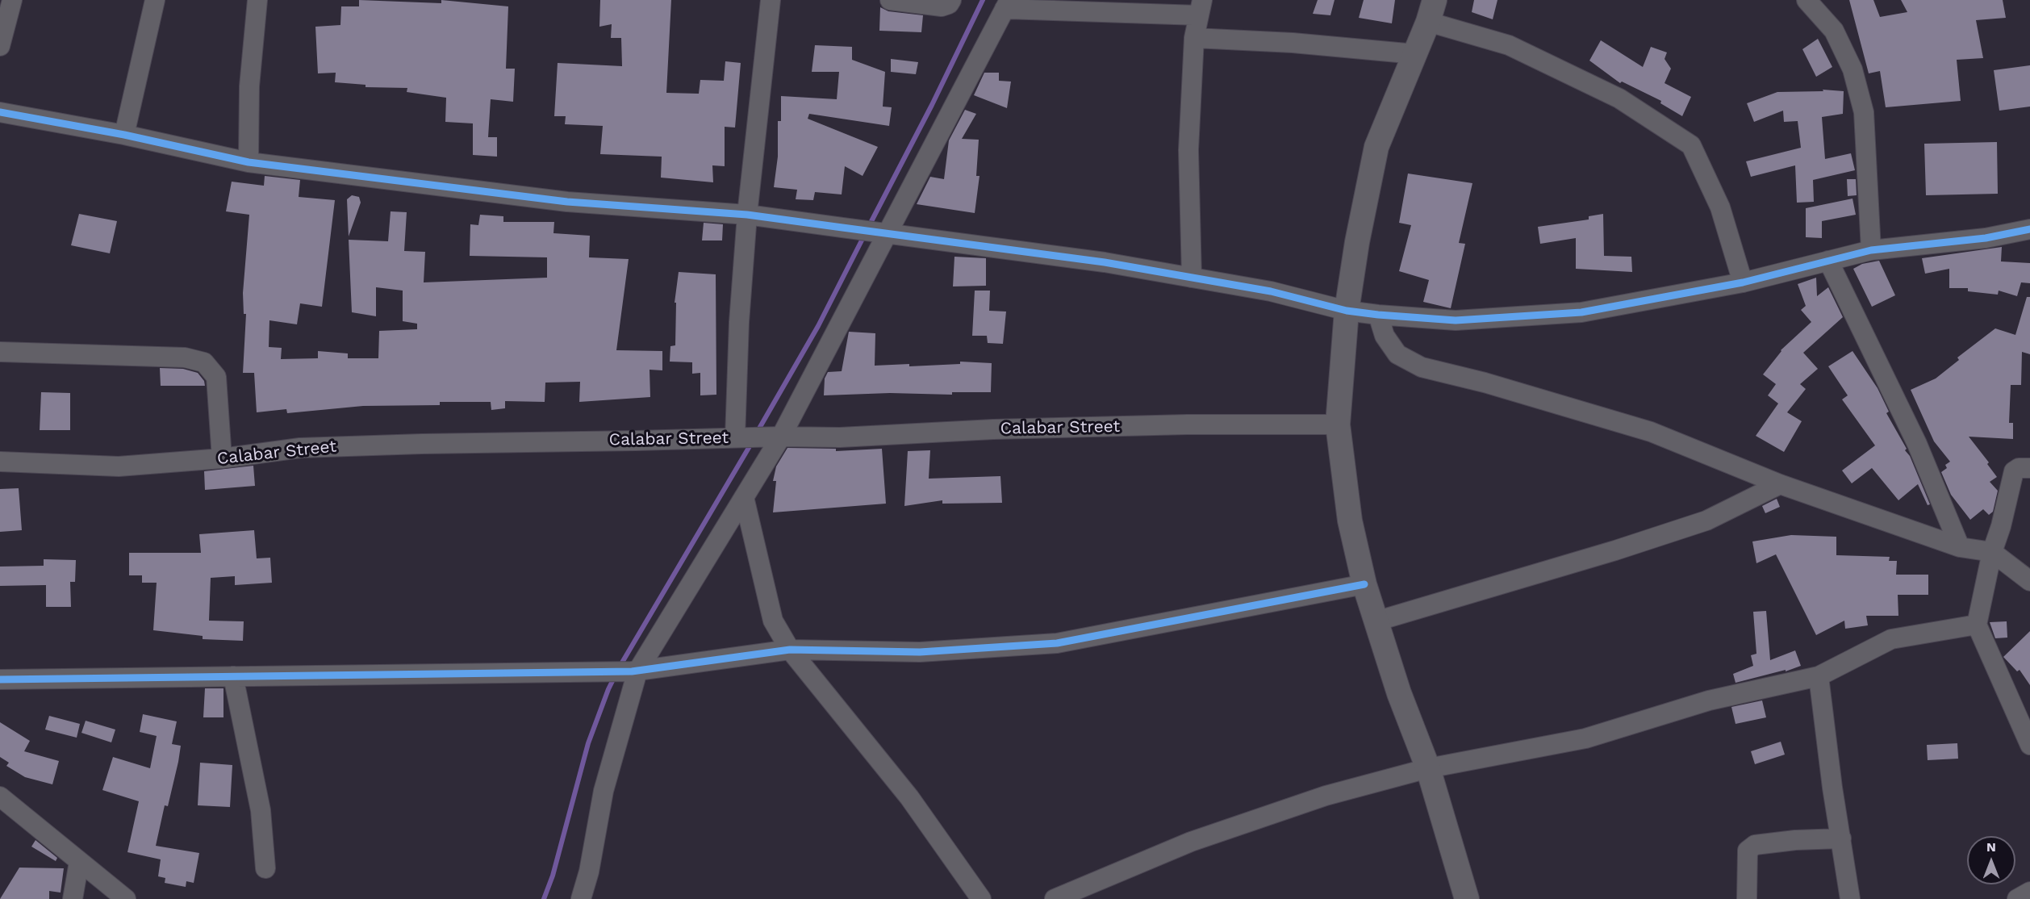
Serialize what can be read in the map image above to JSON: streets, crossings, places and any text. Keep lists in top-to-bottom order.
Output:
{
  "streets": {
    "street": ["Calabar Street"]
  },
  "north": "top"
}
